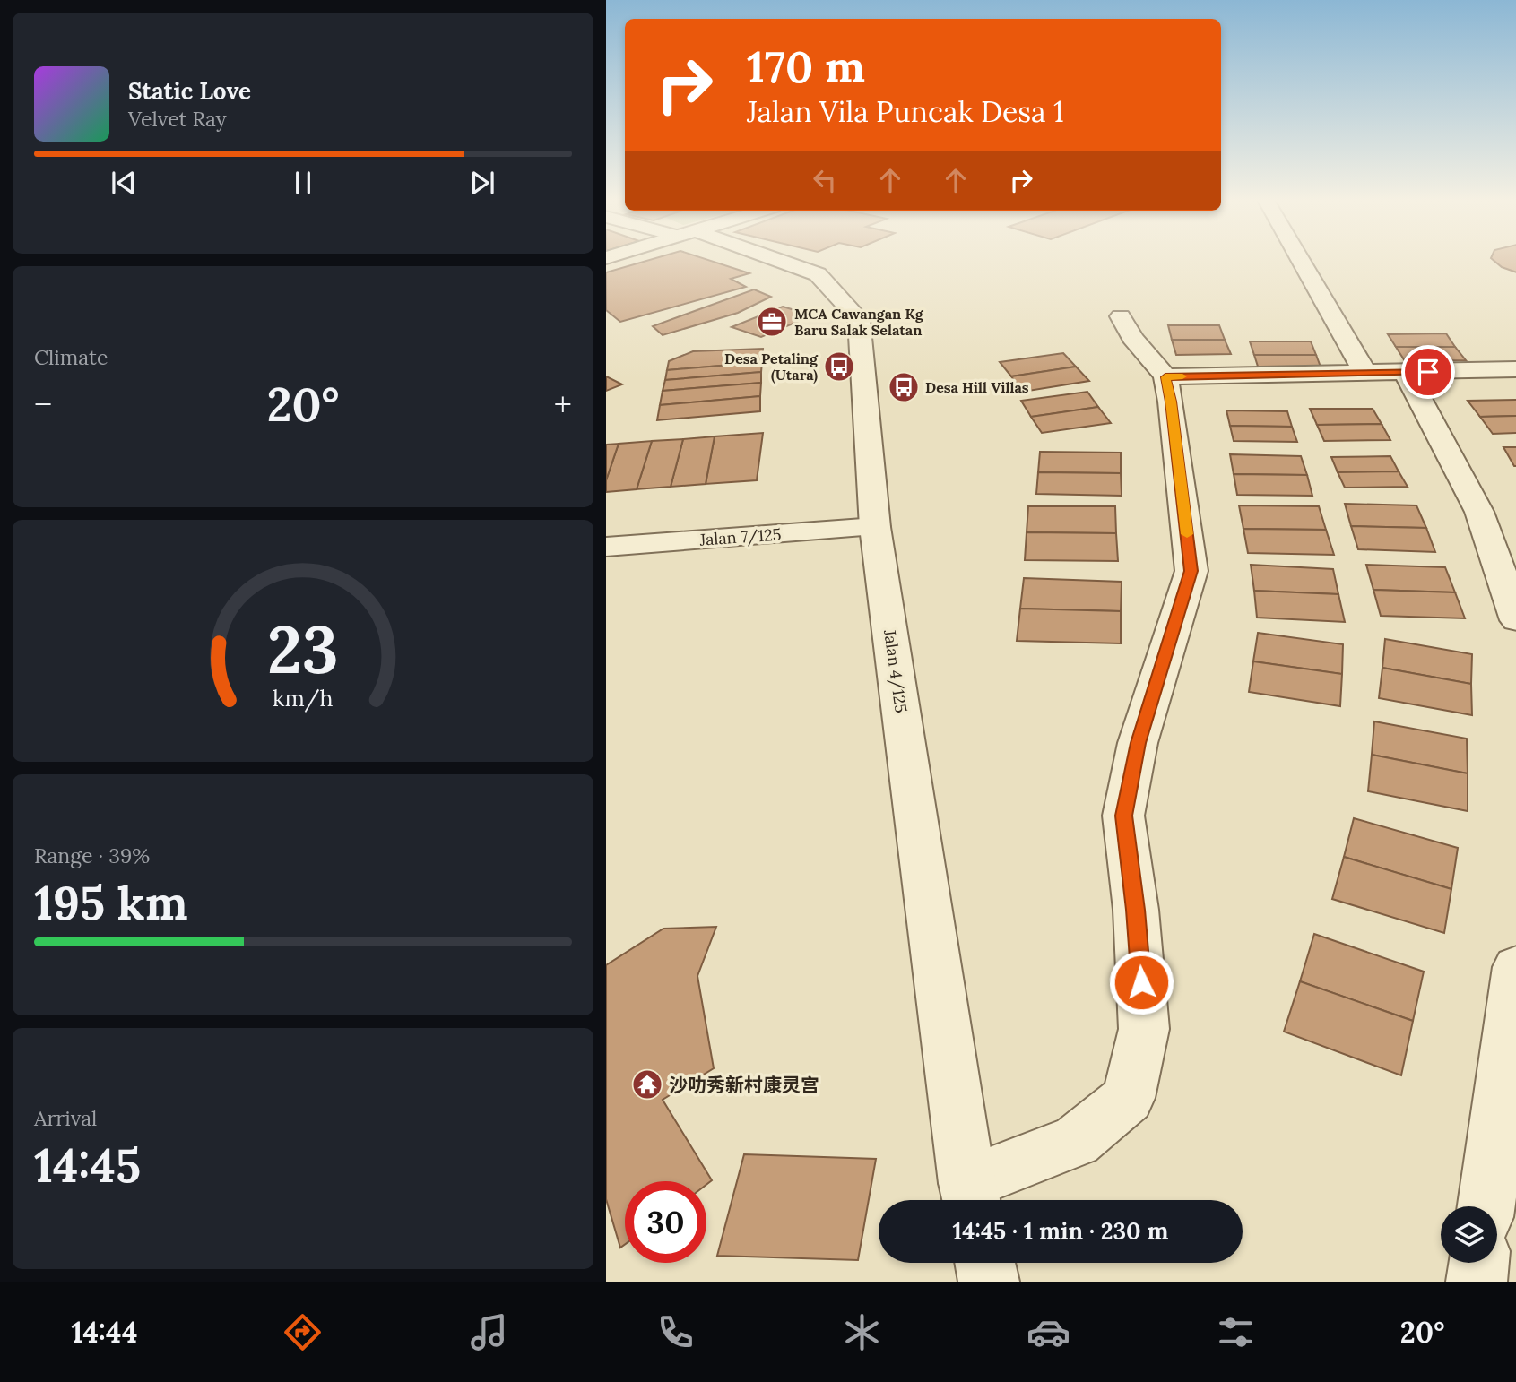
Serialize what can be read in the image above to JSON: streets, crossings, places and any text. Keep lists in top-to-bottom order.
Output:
{
  "streets": {
    "street": ["Jalan 7/125", "Jalan 4/125"]
  },
  "crossings": [
    ["Jalan 7/125", "Jalan 4/125"]
  ],
  "places": {
    "office": ["MCA Cawangan Kg Baru Salak Selatan"],
    "bus stop": ["Desa Petaling (Utara)", "Desa Hill Villas"],
    "temple": ["沙叻秀新村康灵宫"]
  },
  "page": {
    "turn": ["170 m", "Jalan Vila Puncak Desa 1"],
    "song": ["Static Love", "Velvet Ray"],
    "tile": [
      "Climate",
      ["Range · 39%", "195 km"],
      ["Arrival", "14:45"]
    ],
    "heat": ["−", "20°", "+"],
    "limit": "30",
    "trip": "14:45 · 1 min · 230 m",
    "tabs": ["14:44", "20°"],
    "gauge": ["23", "km/h"]
  }
}
